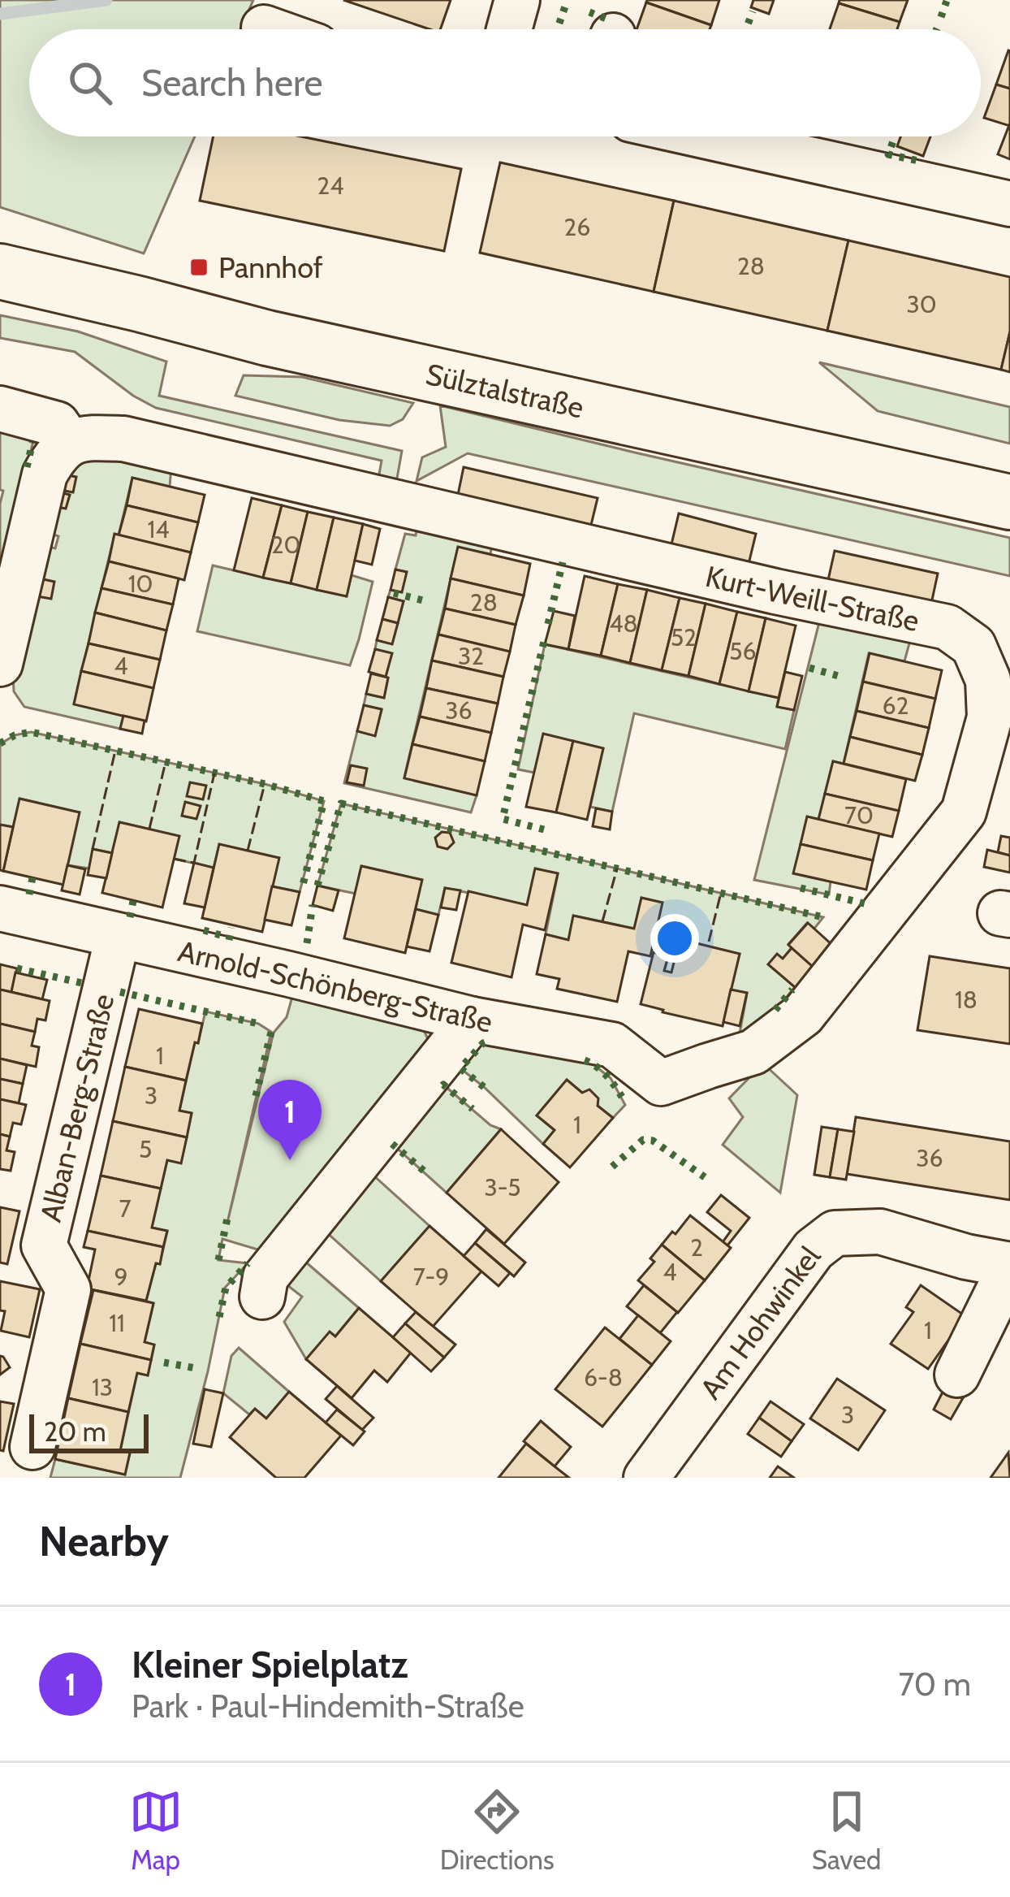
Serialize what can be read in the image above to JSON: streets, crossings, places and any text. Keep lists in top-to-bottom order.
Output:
{
  "streets": {
    "main road": ["Sülztalstraße"],
    "street": [
      "Kurt-Weill-Straße",
      "Arnold-Schönberg-Straße",
      "Alban-Berg-Straße",
      "Am Hohwinkel"
    ]
  },
  "crossings": [
    ["Kurt-Weill-Straße", "Arnold-Schönberg-Straße"],
    ["Arnold-Schönberg-Straße", "Alban-Berg-Straße"]
  ],
  "places": {
    "transit": ["Pannhof"]
  },
  "house_numbers": [
    "24",
    "26",
    "28",
    "30",
    "14",
    "20",
    "10",
    "28",
    "48",
    "52",
    "56",
    "32",
    "4",
    "62",
    "36",
    "70",
    "18",
    "1",
    "3",
    "1",
    "5",
    "36",
    "3-5",
    "7",
    "2",
    "4",
    "9",
    "7-9",
    "11",
    "1",
    "6-8",
    "13",
    "3"
  ],
  "scale_bar": "20 m",
  "page": {
    "search": "Search here",
    "pins": "1",
    "scale": "20 m",
    "heading": "Nearby",
    "list": [
      {
        "mark": "1",
        "name": "Kleiner Spielplatz",
        "note": "Park · Paul-Hindemith-Straße",
        "value": "70 m"
      }
    ],
    "nav": ["Map", "Directions", "Saved"]
  }
}
